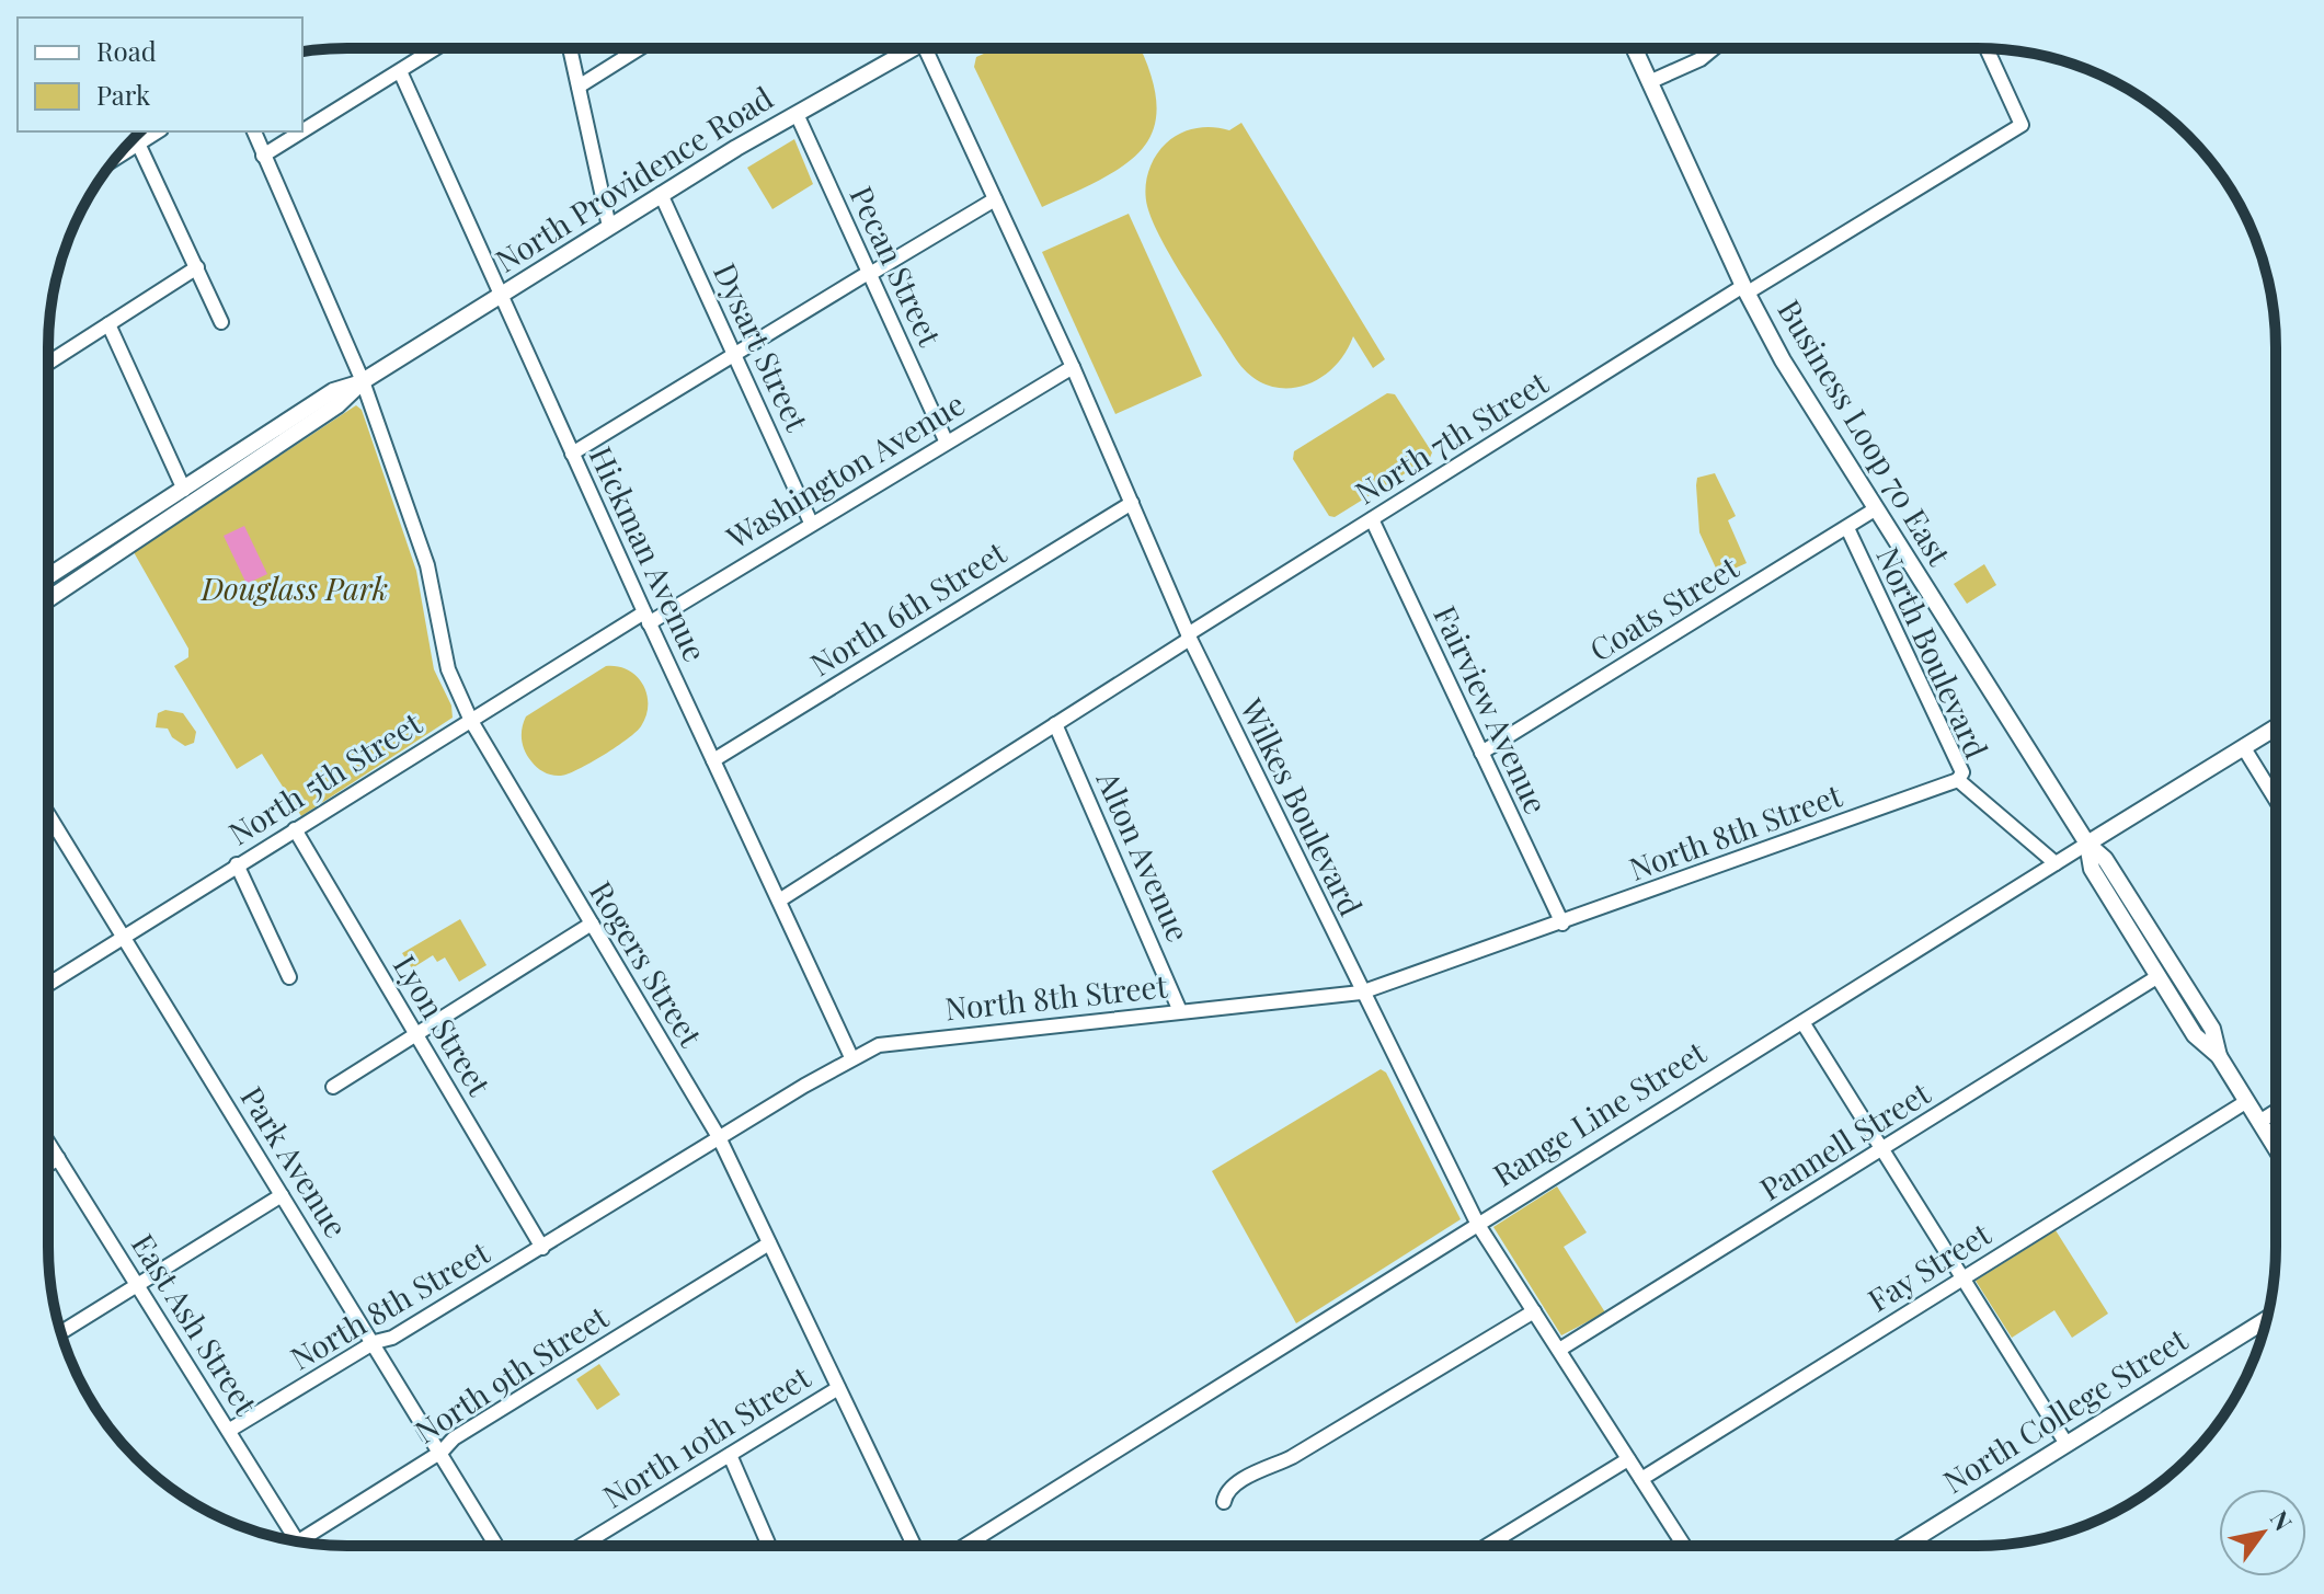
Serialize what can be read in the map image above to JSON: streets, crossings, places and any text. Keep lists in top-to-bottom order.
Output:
{
  "streets": {
    "main road": [
      "North Providence Road",
      "Business Loop 70 East",
      "Range Line Street",
      "North College Street"
    ],
    "street": [
      "Pecan Street",
      "Dysart Street",
      "North 7th Street",
      "Washington Avenue",
      "Hickman Avenue",
      "North 6th Street",
      "Coats Street",
      "North Boulevard",
      "Fairview Avenue",
      "North 5th Street",
      "Wilkes Boulevard",
      "North 8th Street",
      "Alton Avenue",
      "Rogers Street",
      "Lyon Street",
      "Pannell Street",
      "Park Avenue",
      "Fay Street",
      "East Ash Street",
      "North 9th Street",
      "North 10th Street"
    ]
  },
  "crossings": [
    ["North Providence Road", "Pecan Street"],
    ["North Providence Road", "Dysart Street"],
    ["North Providence Road", "Hickman Avenue"],
    ["North Providence Road", "Rogers Street"],
    ["Pecan Street", "Washington Avenue"],
    ["Dysart Street", "Washington Avenue"],
    ["Business Loop 70 East", "North 7th Street"],
    ["Business Loop 70 East", "Coats Street"],
    ["Business Loop 70 East", "Range Line Street"],
    ["Business Loop 70 East", "Pannell Street"],
    ["Business Loop 70 East", "Fay Street"],
    ["North 7th Street", "Hickman Avenue"],
    ["North 7th Street", "Fairview Avenue"],
    ["North 7th Street", "Wilkes Boulevard"],
    ["North 7th Street", "Alton Avenue"],
    ["Washington Avenue", "Hickman Avenue"],
    ["Washington Avenue", "North 5th Street"],
    ["Washington Avenue", "Wilkes Boulevard"],
    ["Hickman Avenue", "North 6th Street"],
    ["Hickman Avenue", "North 5th Street"],
    ["Hickman Avenue", "North 8th Street"],
    ["North 6th Street", "Wilkes Boulevard"],
    ["Coats Street", "North Boulevard"],
    ["Coats Street", "Fairview Avenue"],
    ["North Boulevard", "North 8th Street"],
    ["North Boulevard", "Range Line Street"],
    ["Fairview Avenue", "North 8th Street"],
    ["North 5th Street", "Rogers Street"],
    ["North 5th Street", "Lyon Street"],
    ["North 5th Street", "Park Avenue"],
    ["Wilkes Boulevard", "North 8th Street"],
    ["Wilkes Boulevard", "Range Line Street"],
    ["Wilkes Boulevard", "Pannell Street"],
    ["Wilkes Boulevard", "Fay Street"],
    ["North 8th Street", "Alton Avenue"],
    ["North 8th Street", "Rogers Street"],
    ["North 8th Street", "Lyon Street"],
    ["North 8th Street", "Park Avenue"],
    ["North 8th Street", "East Ash Street"],
    ["Rogers Street", "North 9th Street"],
    ["Rogers Street", "North 10th Street"],
    ["Park Avenue", "North 9th Street"]
  ],
  "parks": ["Douglass Park"],
  "legend": ["Road", "Park"],
  "north": "top right"
}
